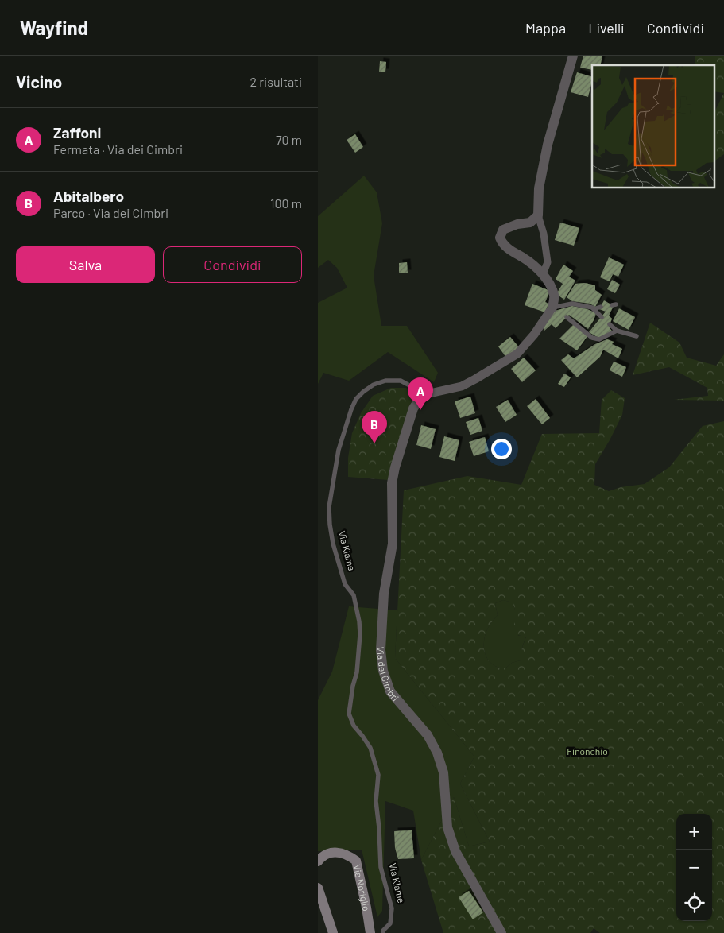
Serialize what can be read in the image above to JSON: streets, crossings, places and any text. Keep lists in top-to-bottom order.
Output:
{
  "streets": {
    "main road": ["Via Noriglio"],
    "street": ["Via dei Cimbri"],
    "lane": ["Via Klame"]
  },
  "crossings": [
    ["Via Klame", "Via dei Cimbri"]
  ],
  "parks": ["Finonchio"],
  "page": {
    "header": "Wayfind",
    "nav": ["Mappa", "Livelli", "Condividi"],
    "heading": ["Vicino", "2 risultati"],
    "list": [
      {
        "mark": "A",
        "name": "Zaffoni",
        "note": "Fermata · Via dei Cimbri",
        "value": "70 m"
      },
      {
        "mark": "B",
        "name": "Abitalbero",
        "note": "Parco · Via dei Cimbri",
        "value": "100 m"
      }
    ],
    "buttons": ["Salva", "Condividi"],
    "pins": ["A", "B"],
    "map_buttons": ["+", "−"]
  }
}
